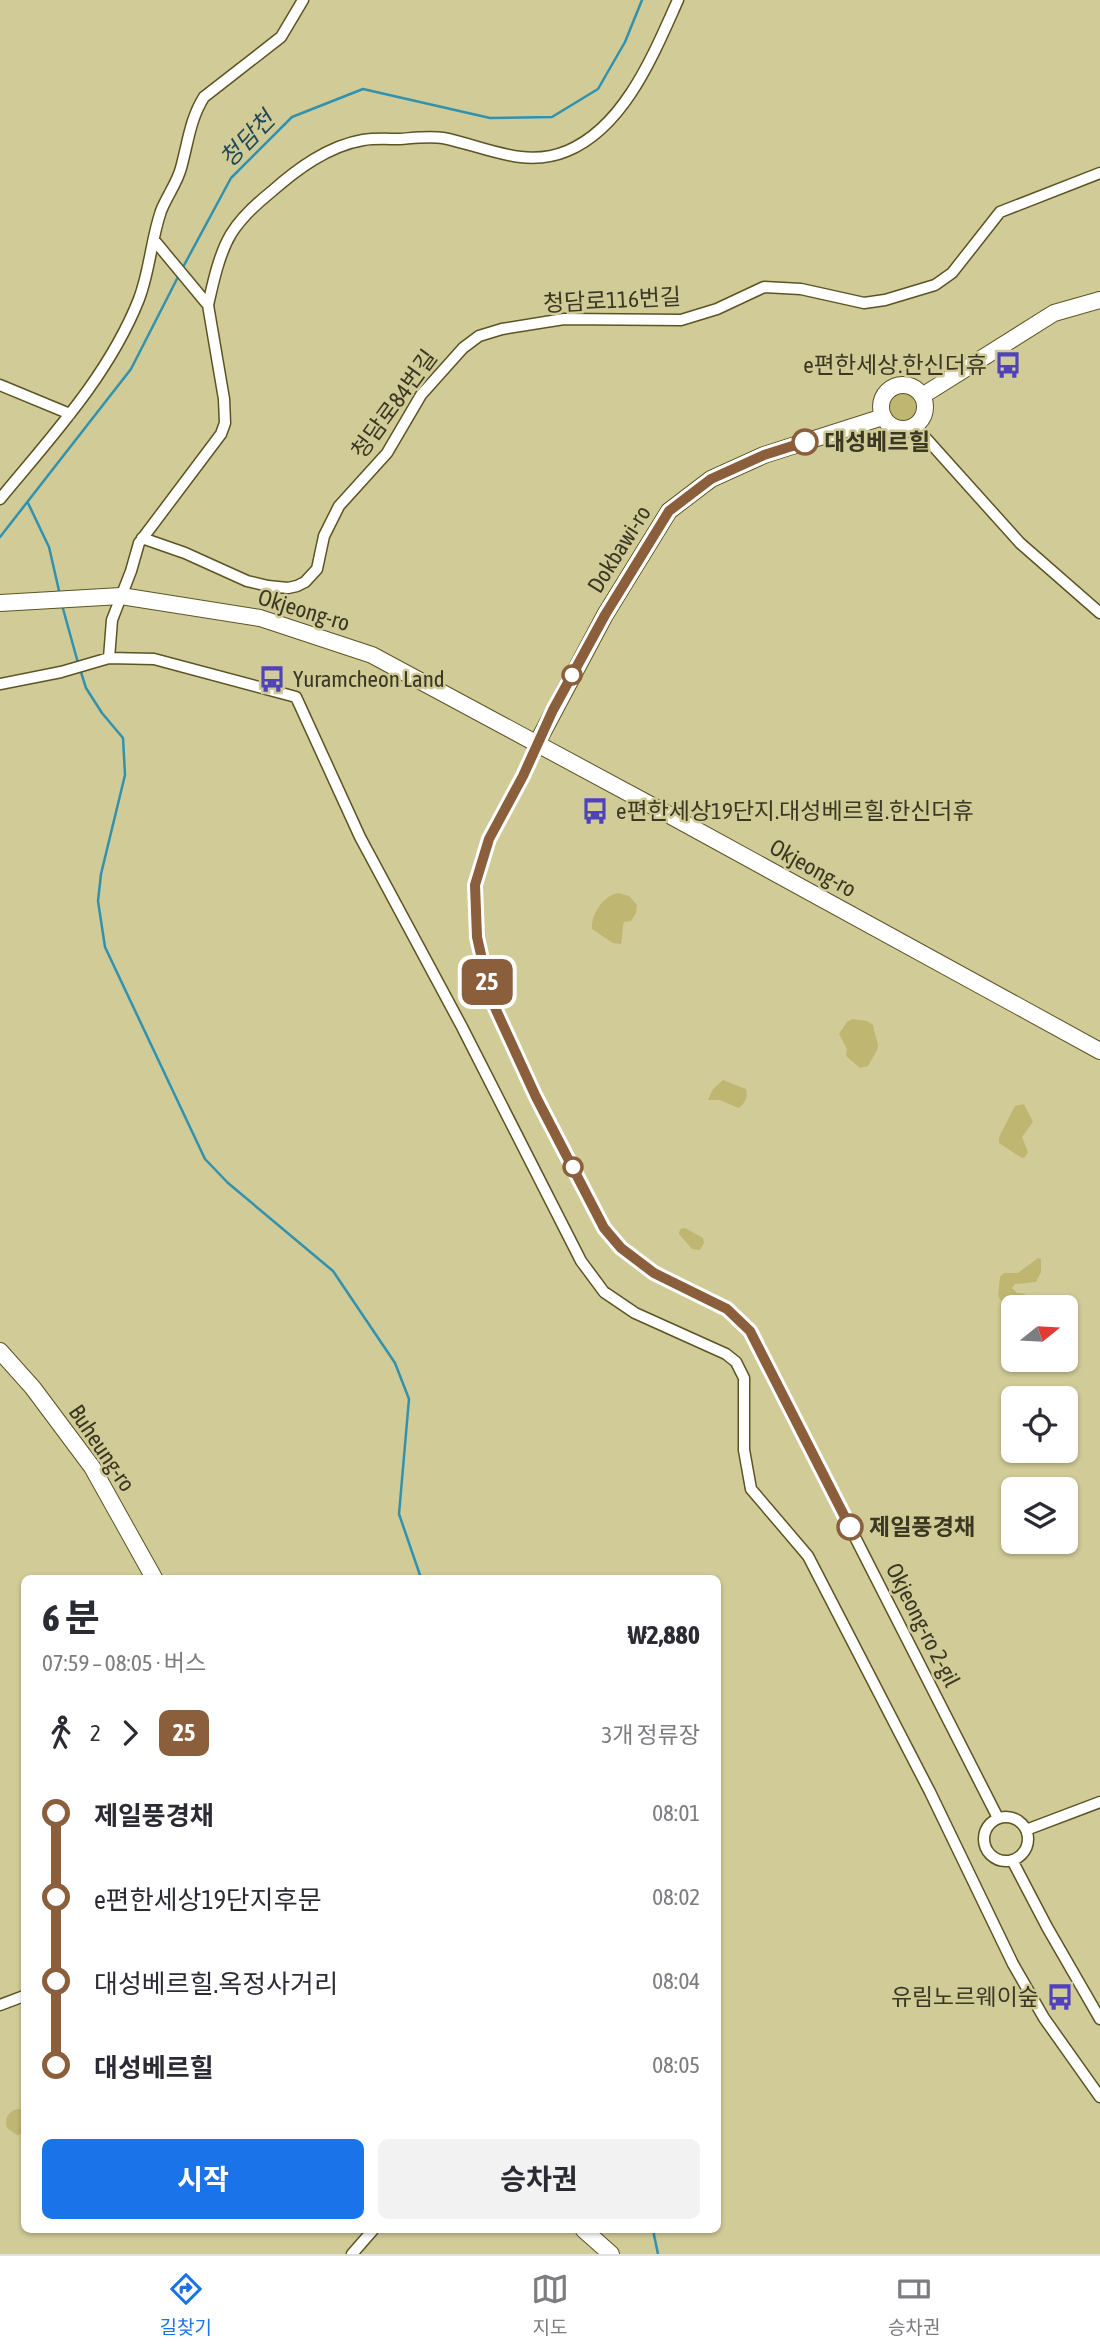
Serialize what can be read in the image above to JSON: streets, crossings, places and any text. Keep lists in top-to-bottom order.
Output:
{
  "streets": {
    "main road": ["Dokbawi-ro", "Okjeong-ro", "Buheung-ro"],
    "street": ["청담로116번길", "청담로84번길", "Okjeong-ro 2-gil"]
  },
  "crossings": [
    ["청담로116번길", "청담로84번길"],
    ["Dokbawi-ro", "Okjeong-ro"],
    ["Dokbawi-ro", "Okjeong-ro 2-gil"],
    ["Okjeong-ro", "Okjeong-ro 2-gil"]
  ],
  "water": ["청담천"],
  "places": {
    "bus stop": [
      "e편한세상.한신더휴",
      "Yuramcheon Land",
      "e편한세상19단지.대성베르힐.한신더휴",
      "유림노르웨이숲"
    ],
    "other": ["대성베르힐", "제일풍경채"]
  },
  "lines": ["bus line 25"],
  "north": "right",
  "page": {
    "on_map": "25",
    "heading": ["6 분", "07:59 – 08:05 · 버스", "₩2,880"],
    "legs": ["2", "25", "3개 정류장"],
    "list": [
      {
        "name": "제일풍경채",
        "value": "08:01"
      },
      {
        "name": "e편한세상19단지후문",
        "value": "08:02"
      },
      {
        "name": "대성베르힐.옥정사거리",
        "value": "08:04"
      },
      {
        "name": "대성베르힐",
        "value": "08:05"
      }
    ],
    "buttons": ["시작", "승차권"],
    "tabs": ["길찾기", "지도", "승차권"]
  }
}
